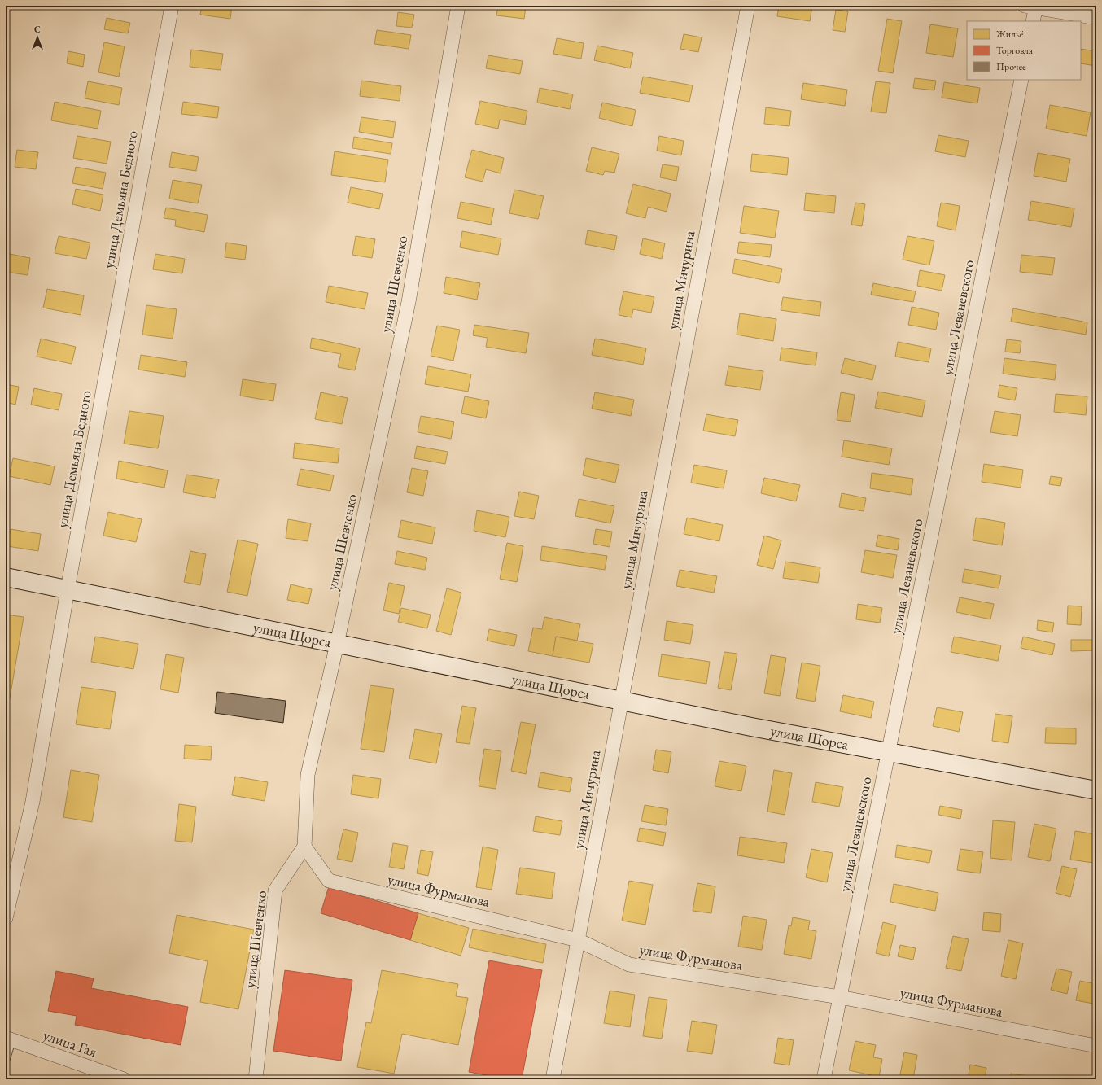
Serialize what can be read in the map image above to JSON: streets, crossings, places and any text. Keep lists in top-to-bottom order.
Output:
{
  "streets": {
    "main road": ["улица Щорса"],
    "street": [
      "улица Демьяна Бедного",
      "улица Мичурина",
      "улица Шевченко",
      "улица Леваневского",
      "улица Фурманова",
      "улица Гая"
    ]
  },
  "crossings": [
    ["улица Демьяна Бедного", "улица Щорса"],
    ["улица Мичурина", "улица Щорса"],
    ["улица Мичурина", "улица Фурманова"],
    ["улица Шевченко", "улица Щорса"],
    ["улица Шевченко", "улица Фурманова"],
    ["улица Леваневского", "улица Щорса"],
    ["улица Леваневского", "улица Фурманова"]
  ],
  "legend": ["Жильё", "Торговля", "Прочее"],
  "north": "top"
}
